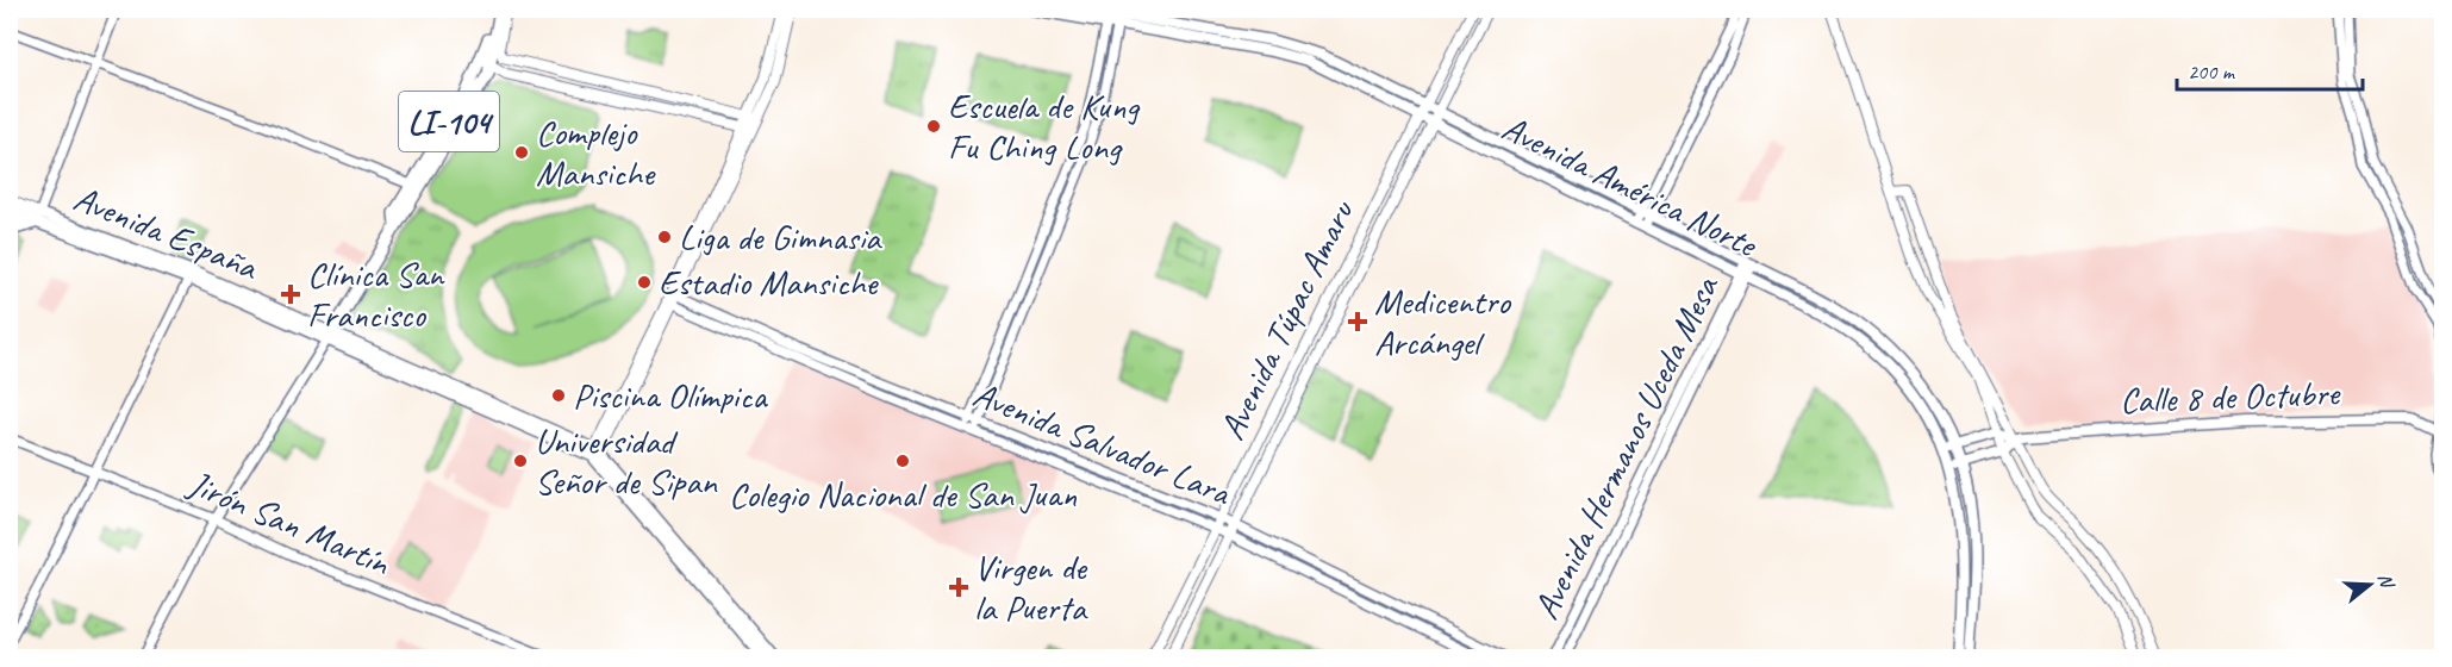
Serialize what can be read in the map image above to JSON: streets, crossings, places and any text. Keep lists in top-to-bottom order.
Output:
{
  "streets": {
    "highway": ["LI-104"],
    "main road": [
      "Avenida América Norte",
      "Avenida España",
      "Avenida Túpac Amaru",
      "Calle 8 de Octubre"
    ],
    "street": ["Avenida Salvador Lara", "Avenida Hermanos Uceda Mesa", "Jirón San Martín"]
  },
  "crossings": [
    ["LI-104", "Avenida España"],
    ["Avenida América Norte", "Avenida Túpac Amaru"],
    ["Avenida América Norte", "Avenida Hermanos Uceda Mesa"],
    ["Avenida Túpac Amaru", "Avenida Salvador Lara"]
  ],
  "places": {
    "other": [
      "Escuela de Kung Fu Ching Long",
      "Complejo Mansiche",
      "Liga de Gimnasia",
      "Estadio Mansiche",
      "Piscina Olímpica",
      "Universidad Señor de Sipan",
      "Colegio Nacional de San Juan"
    ],
    "health": ["Clínica San Francisco", "Medicentro Arcángel", "Virgen de la Puerta"]
  },
  "scale_bar": "200 m",
  "north": "right"
}
